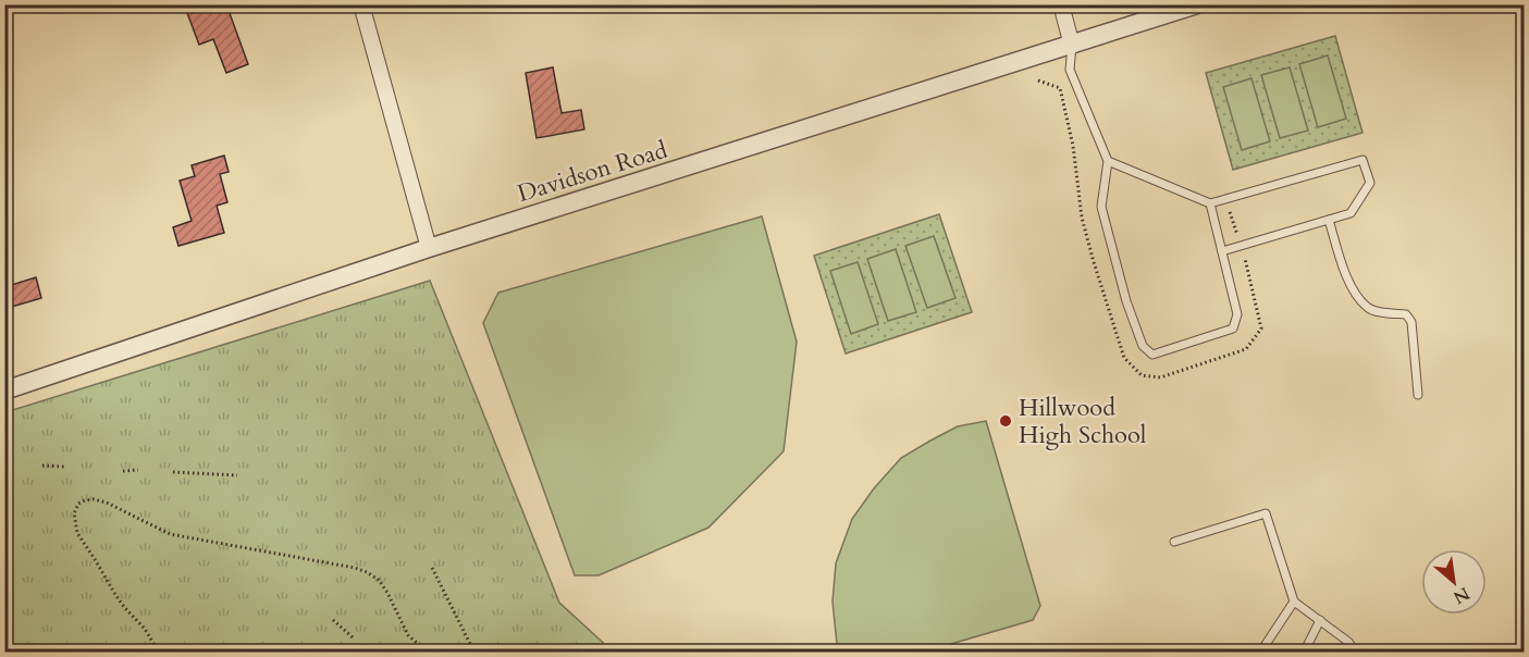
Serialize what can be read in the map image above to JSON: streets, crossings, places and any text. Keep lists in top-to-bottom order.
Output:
{
  "streets": {
    "street": ["Davidson Road"]
  },
  "places": ["Hillwood High School"],
  "north": "bottom right"
}
